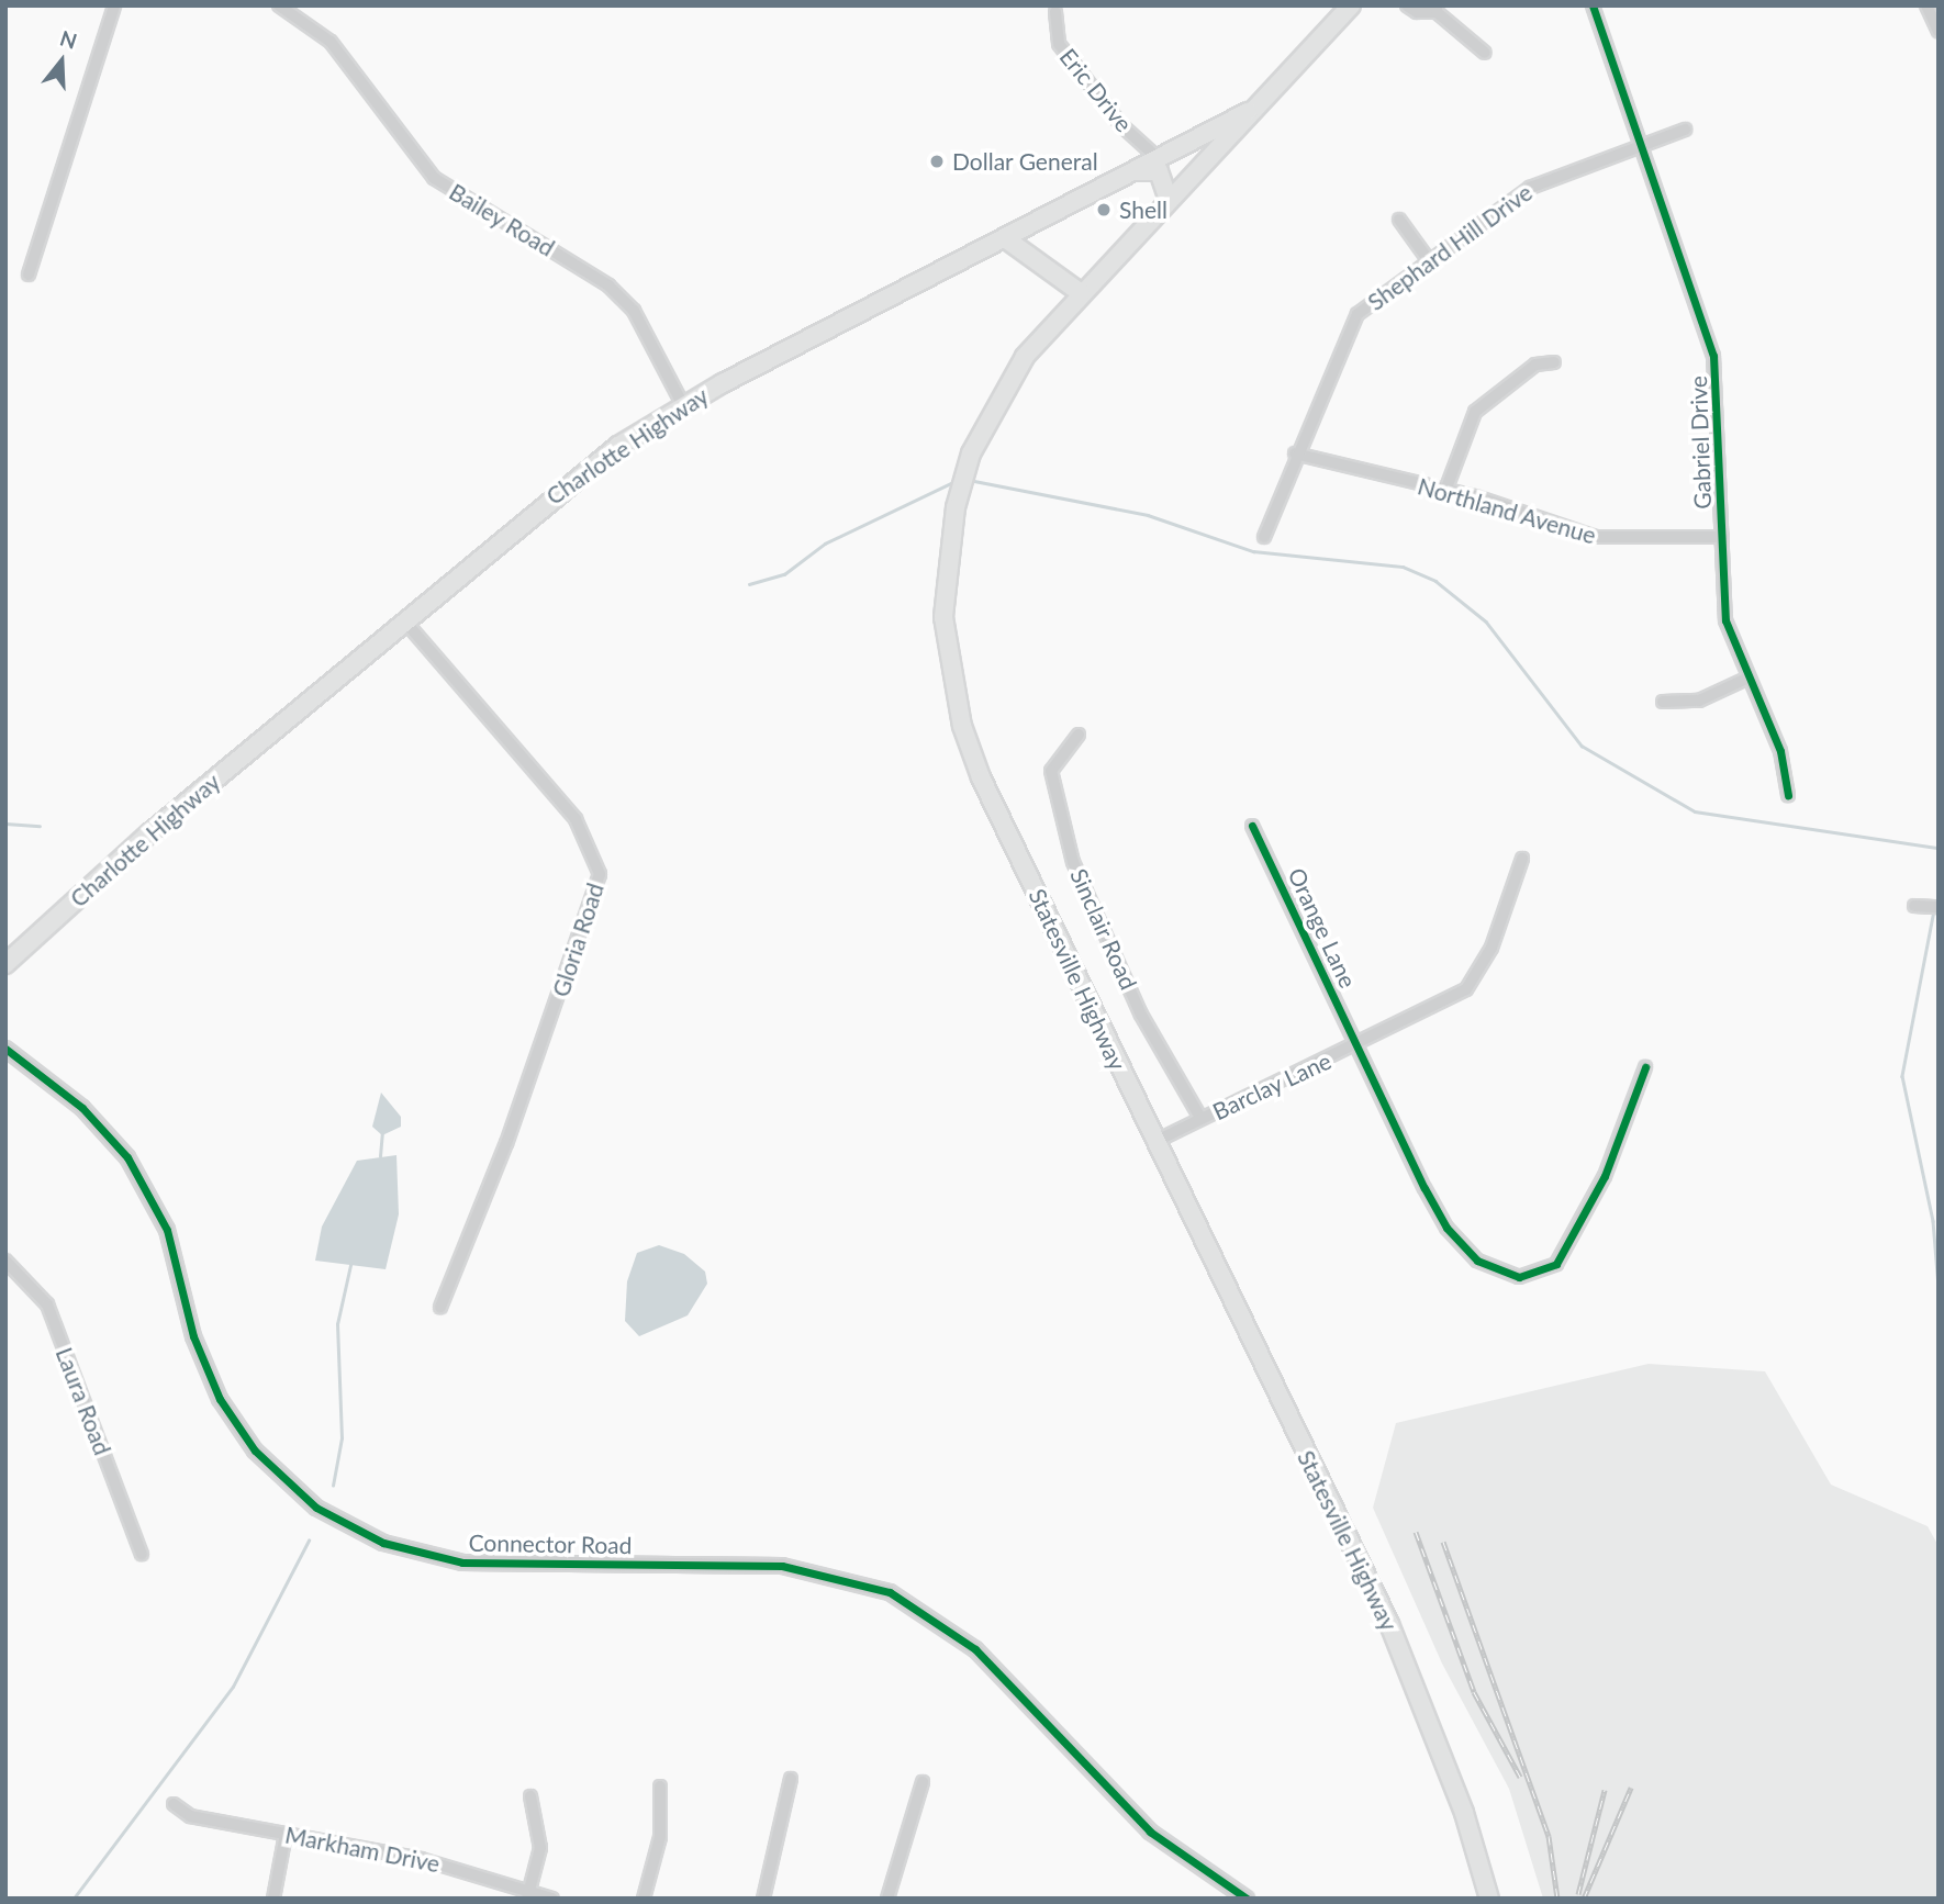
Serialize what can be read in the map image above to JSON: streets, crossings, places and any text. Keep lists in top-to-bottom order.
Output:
{
  "streets": {
    "main road": ["Charlotte Highway", "Statesville Highway"],
    "street": [
      "Eric Drive",
      "Bailey Road",
      "Shephard Hill Drive",
      "Gabriel Drive",
      "Northland Avenue",
      "Orange Lane",
      "Sinclair Road",
      "Gloria Road",
      "Barclay Lane",
      "Laura Road",
      "Connector Road",
      "Markham Drive"
    ]
  },
  "crossings": [
    ["Eric Drive", "Charlotte Highway"],
    ["Bailey Road", "Charlotte Highway"],
    ["Shephard Hill Drive", "Gabriel Drive"],
    ["Shephard Hill Drive", "Northland Avenue"],
    ["Gabriel Drive", "Northland Avenue"],
    ["Charlotte Highway", "Gloria Road"],
    ["Charlotte Highway", "Statesville Highway"],
    ["Orange Lane", "Barclay Lane"],
    ["Sinclair Road", "Barclay Lane"],
    ["Statesville Highway", "Barclay Lane"]
  ],
  "places": ["Dollar General", "Shell"],
  "north": "top"
}
